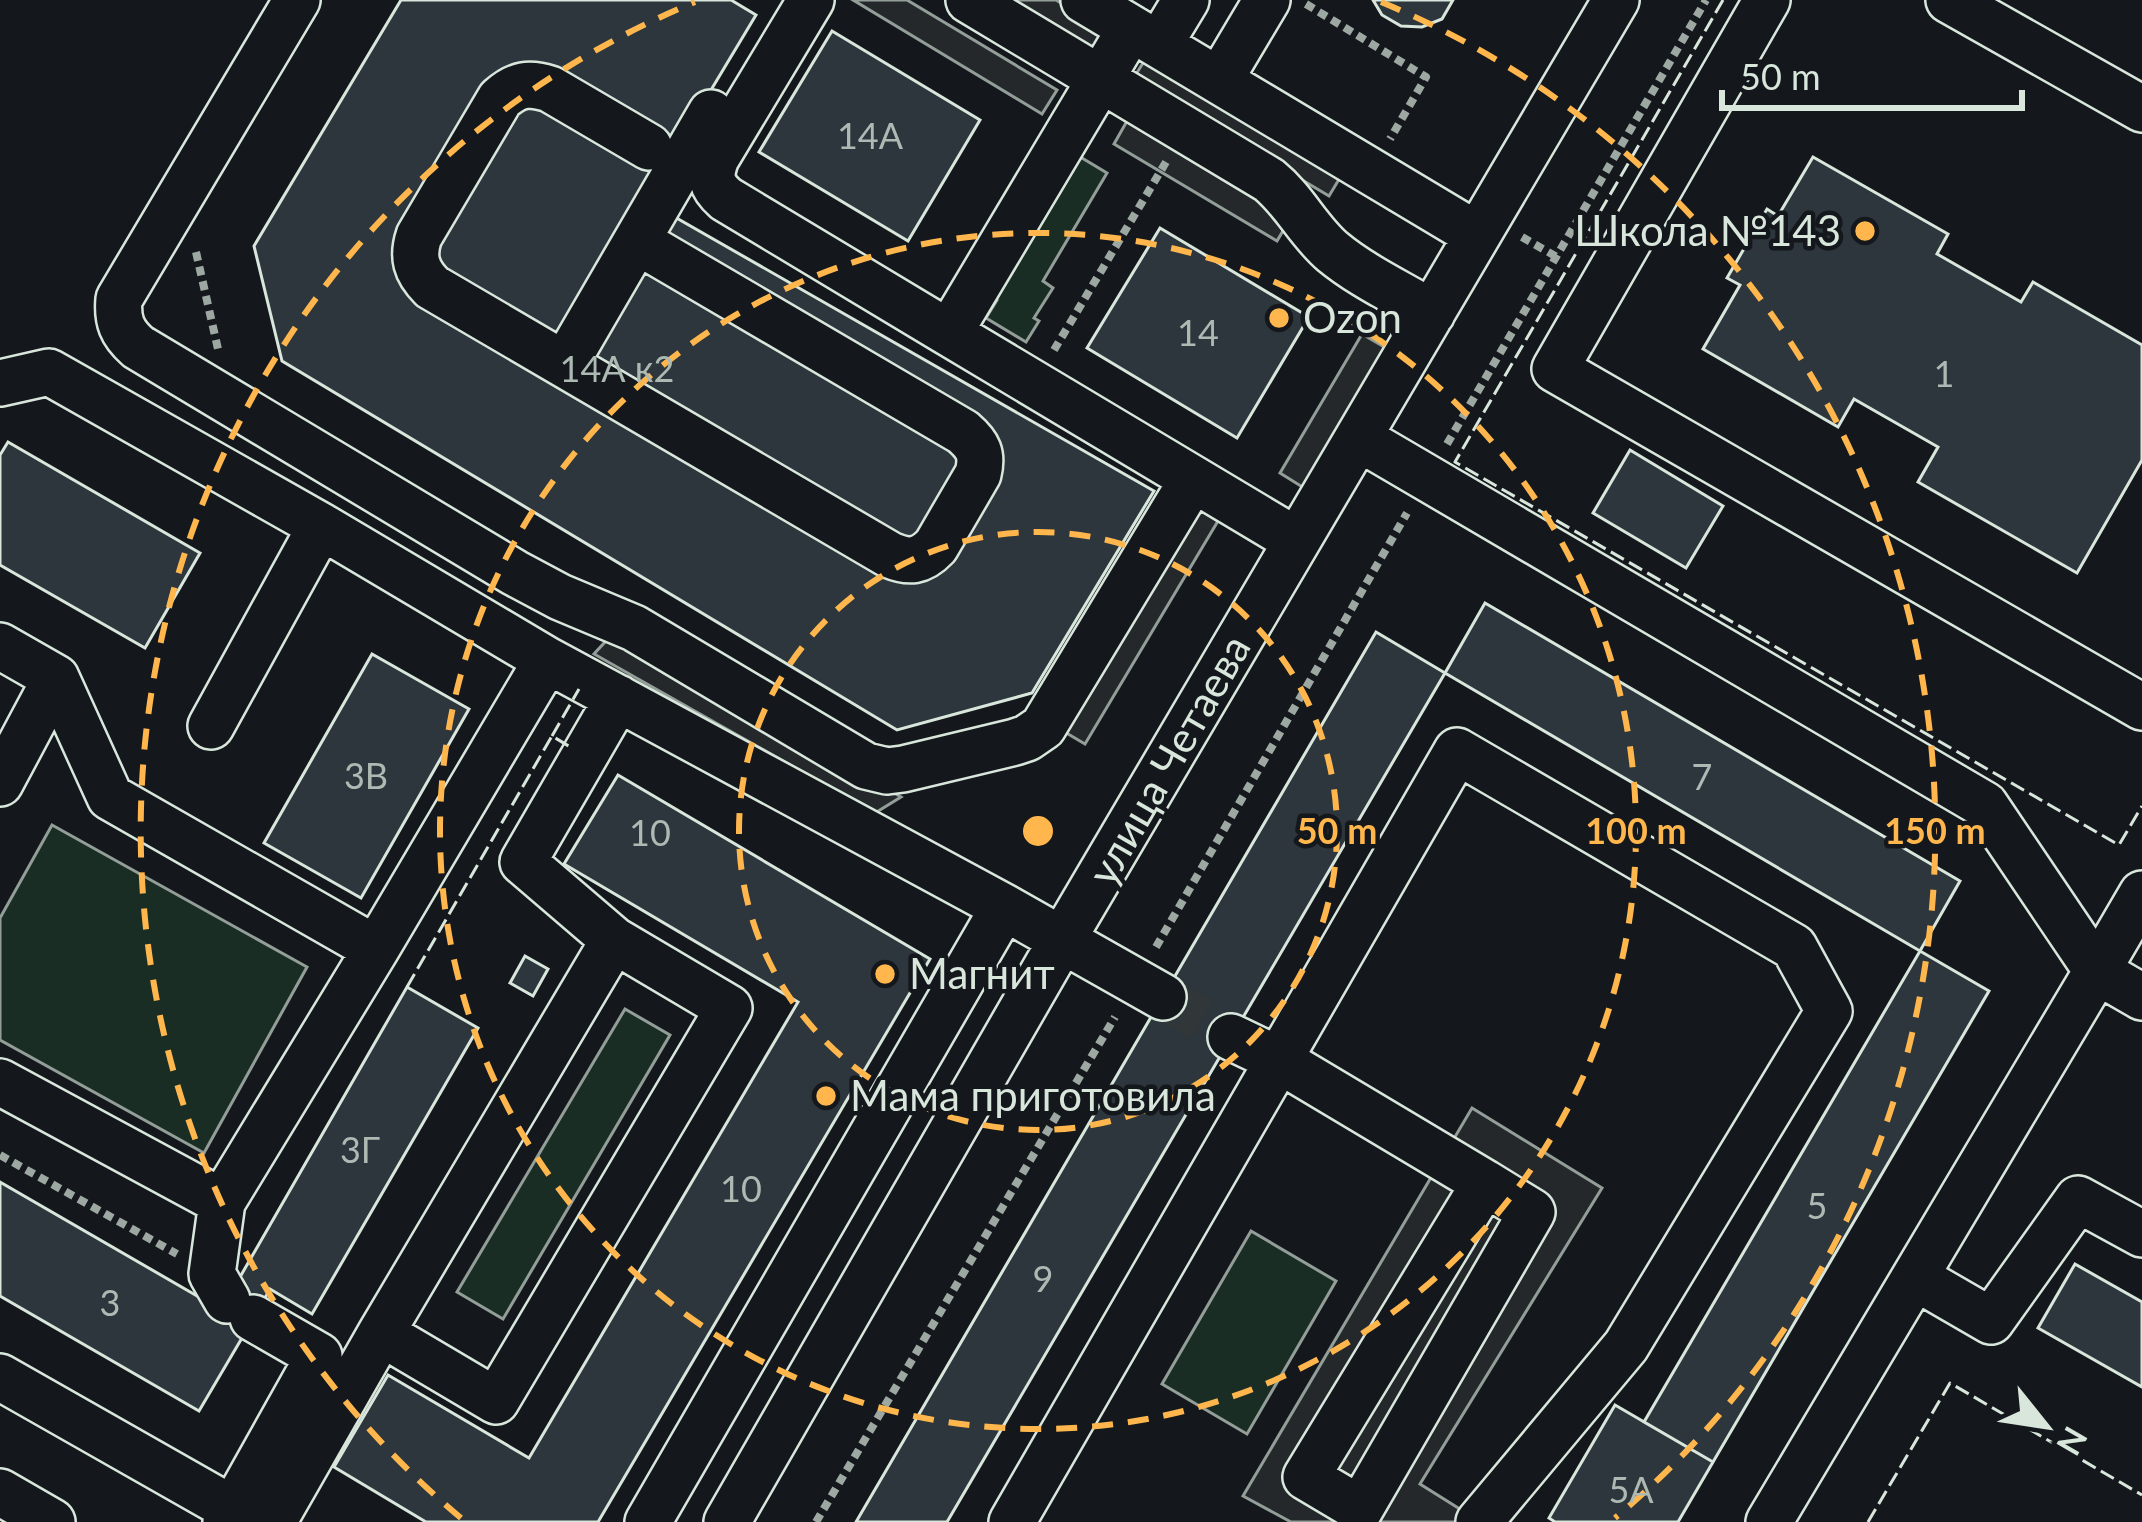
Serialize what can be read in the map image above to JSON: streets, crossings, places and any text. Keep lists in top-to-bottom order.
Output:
{
  "streets": {
    "street": ["улица Четаева"]
  },
  "places": [
    "Школа №143",
    "Ozon",
    "Магнит",
    "Мама приготовила"
  ],
  "house_numbers": [
    "14А",
    "14",
    "14А к2",
    "1",
    "3В",
    "7",
    "10",
    "3Г",
    "10",
    "5",
    "9",
    "3",
    "5А"
  ],
  "scale_bar": "50 m",
  "north": "bottom right",
  "rings": ["50 m", "100 m", "150 m"]
}
